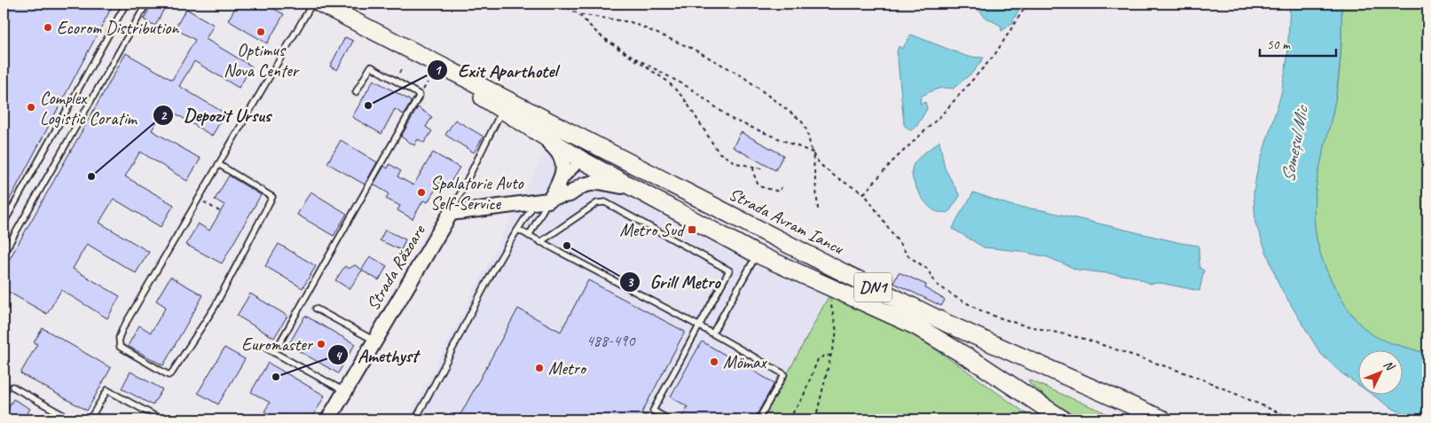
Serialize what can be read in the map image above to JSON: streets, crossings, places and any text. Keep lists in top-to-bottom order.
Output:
{
  "streets": {
    "main road": ["Strada Avram Iancu", "DN1"],
    "street": ["Strada Răzoare"]
  },
  "crossings": [
    ["Strada Avram Iancu", "Strada Răzoare"]
  ],
  "water": ["Someșul Mic"],
  "places": {
    "other": [
      "Ecorom Distribution",
      "Optimus Nova Center",
      "Exit Aparthotel",
      "Complex Logistic Coratim",
      "Depozit Ursus",
      "Spalatorie Auto Self-Service",
      "Grill Metro",
      "Euromaster",
      "Mömax",
      "Metro",
      "Amethyst"
    ],
    "transit": ["Metro Sud"]
  },
  "house_numbers": ["488-490"],
  "scale_bar": "50 m",
  "north": "top right"
}
